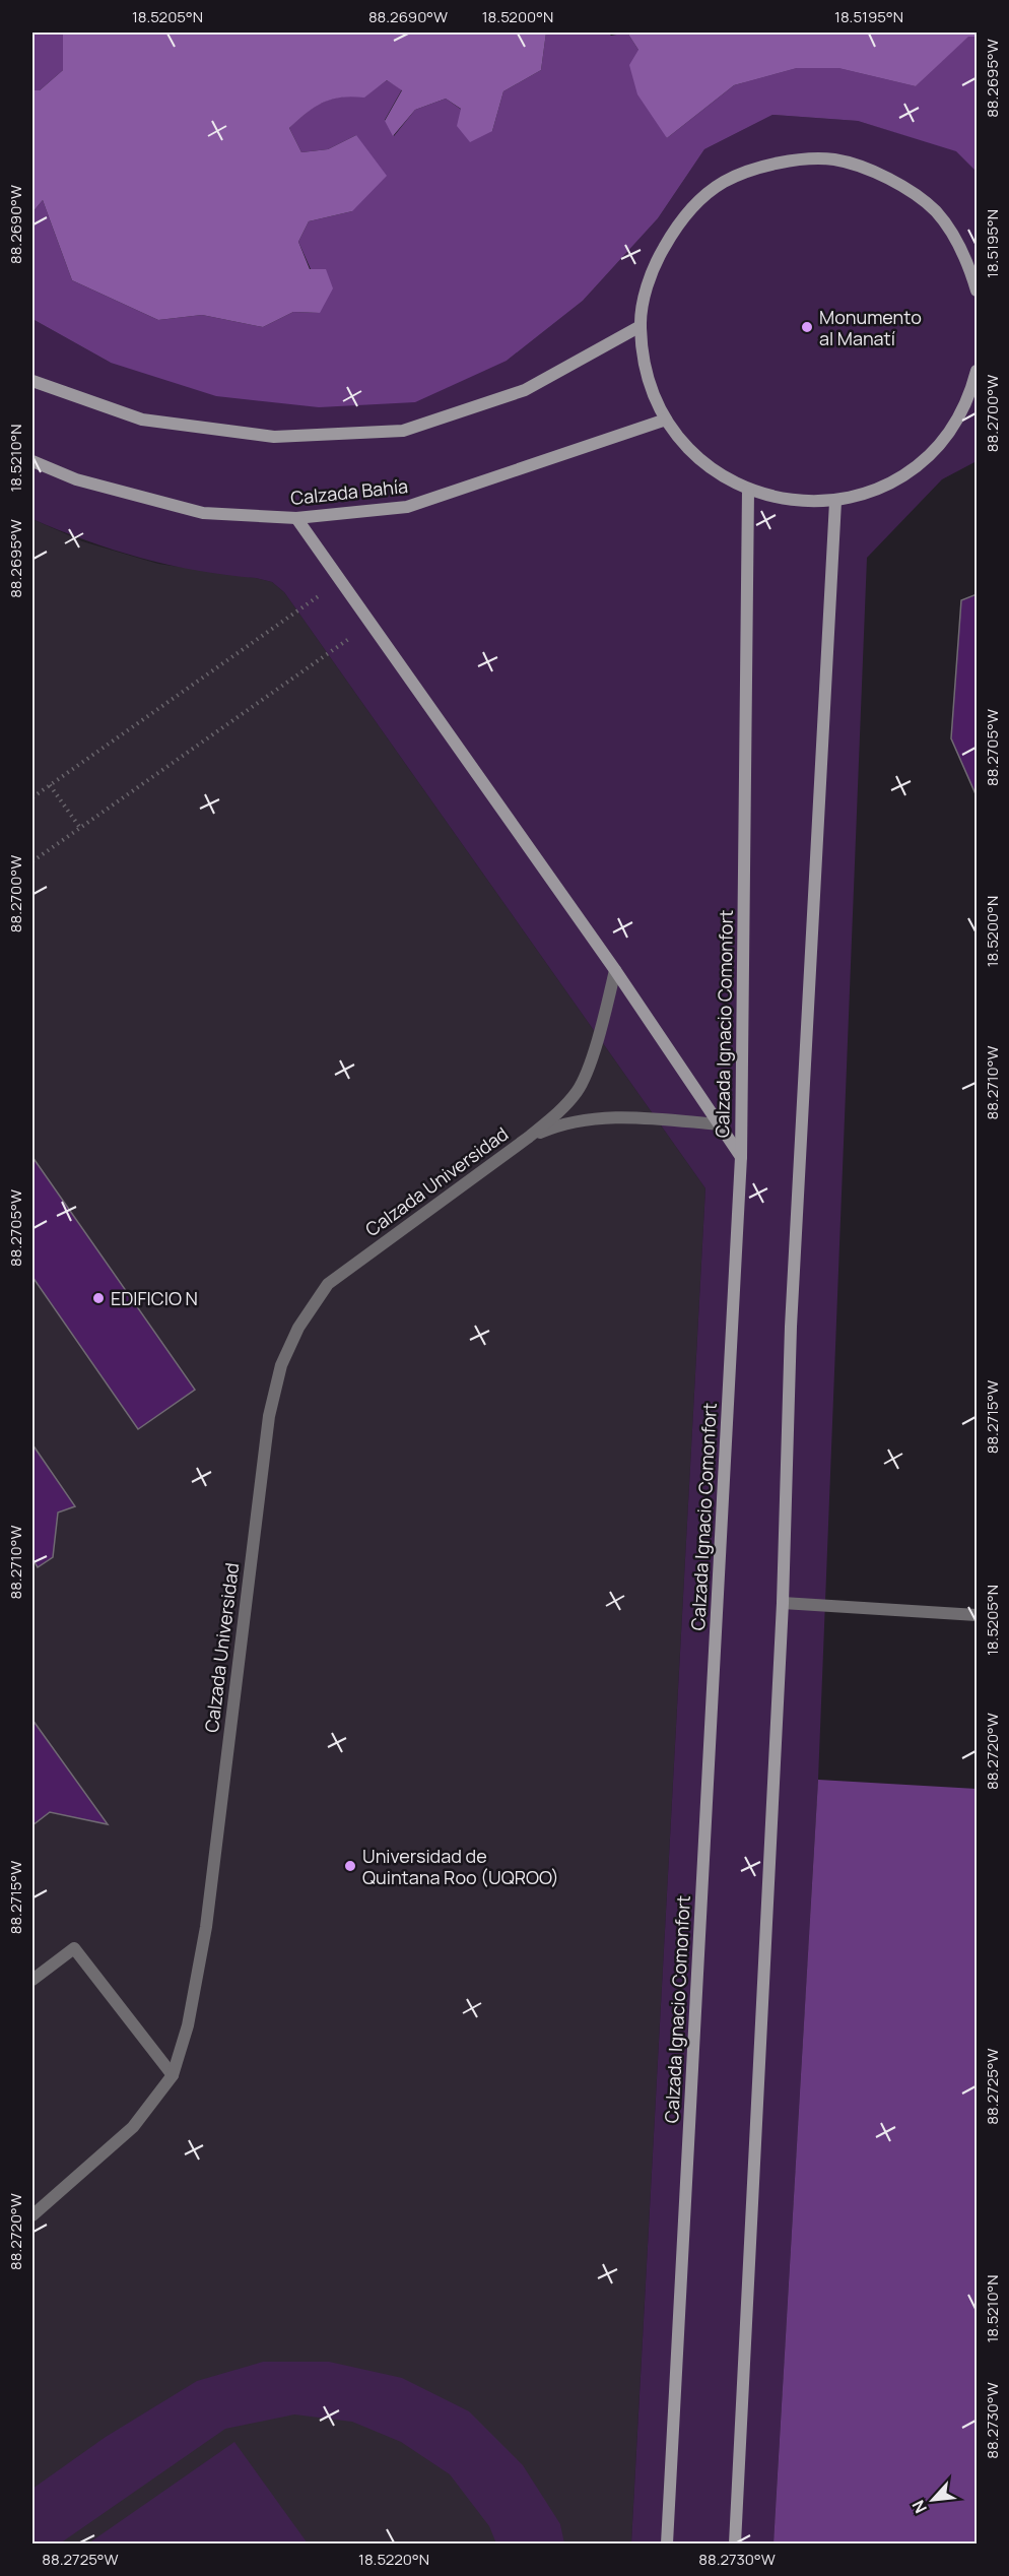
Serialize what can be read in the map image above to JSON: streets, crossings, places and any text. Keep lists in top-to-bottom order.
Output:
{
  "streets": {
    "main road": ["Calzada Bahía", "Calzada Ignacio Comonfort"],
    "lane": ["Calzada Universidad"]
  },
  "places": ["Monumento al Manatí", "EDIFICIO N", "Universidad de Quintana Roo (UQROO)"],
  "north": "bottom left",
  "coordinates": [
    "18.5205°N",
    "88.2690°W",
    "18.5200°N",
    "18.5195°N",
    "88.2695°W",
    "88.2700°W",
    "18.5210°N",
    "88.2705°W",
    "88.2710°W",
    "88.2715°W",
    "88.2720°W",
    "88.2725°W",
    "88.2730°W",
    "18.5220°N"
  ]
}
